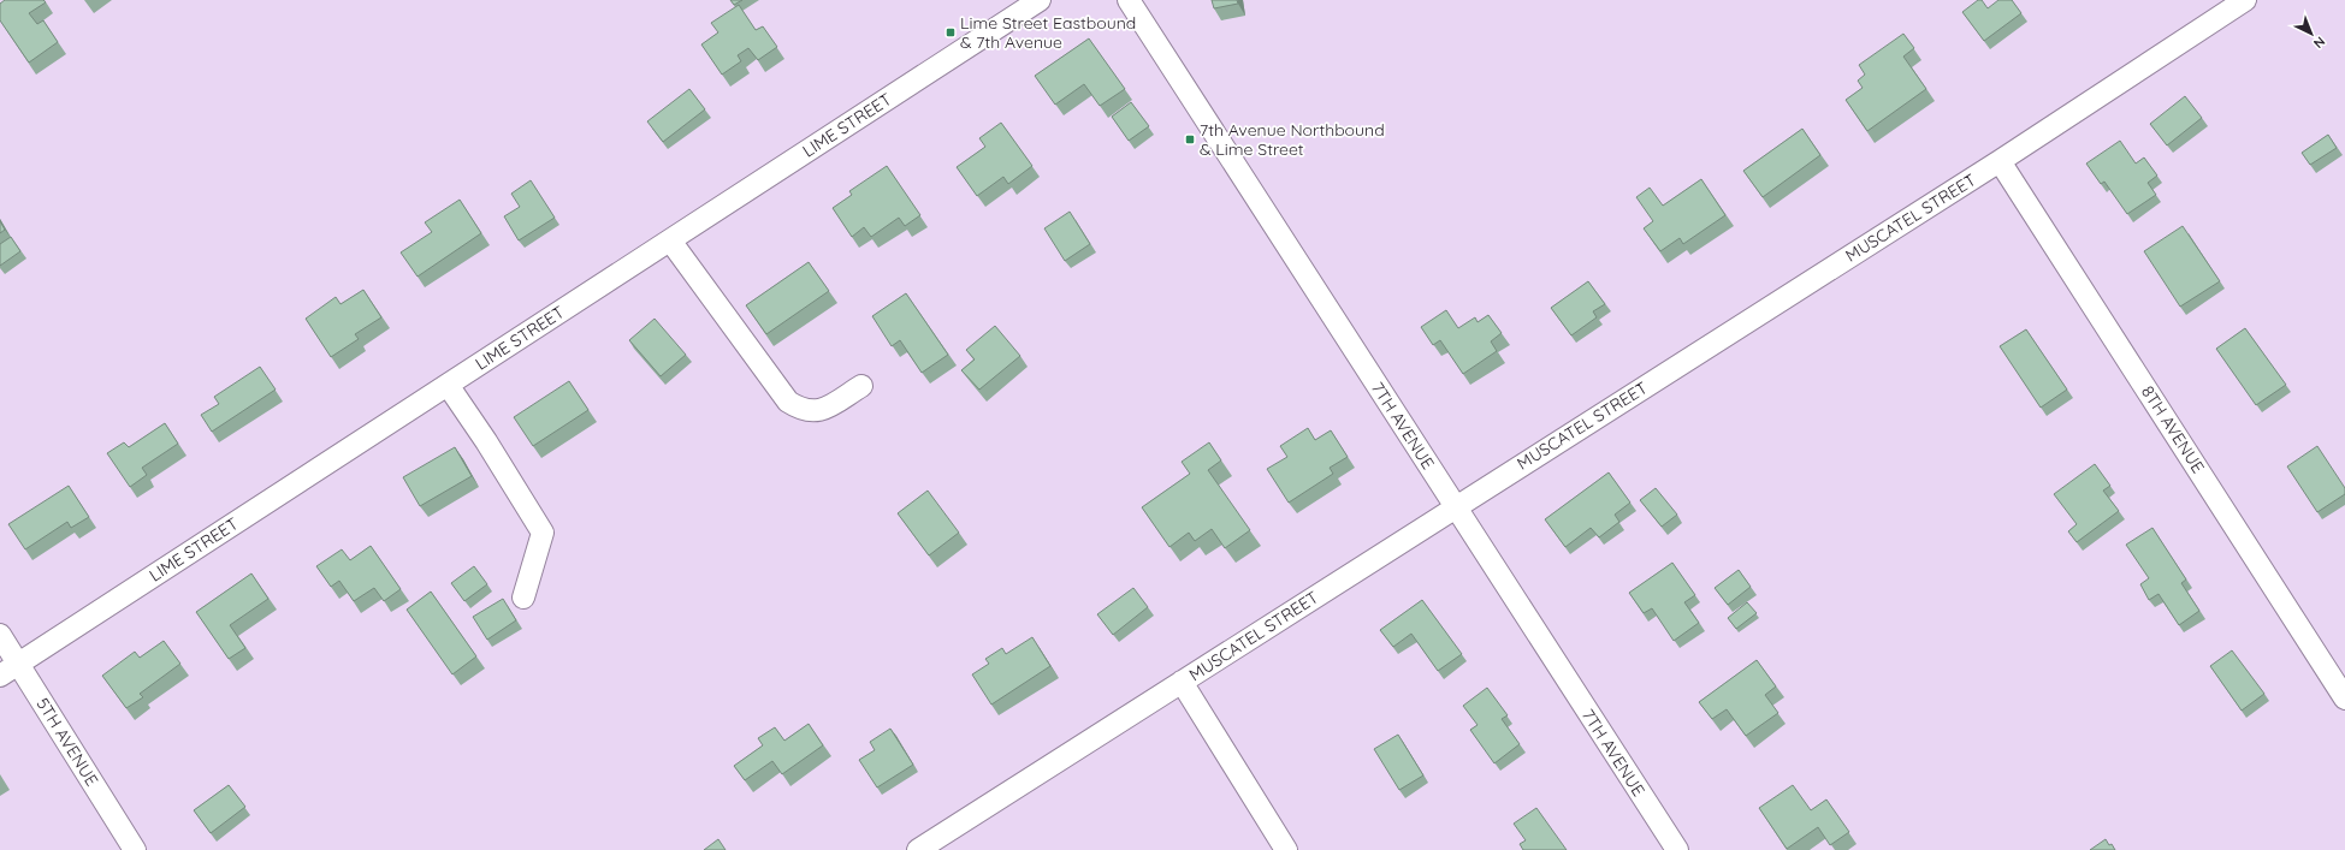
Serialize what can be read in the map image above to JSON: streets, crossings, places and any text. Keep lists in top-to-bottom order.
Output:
{
  "streets": {
    "street": [
      "LIME STREET",
      "MUSCATEL STREET",
      "7TH AVENUE",
      "8TH AVENUE",
      "5TH AVENUE"
    ]
  },
  "crossings": [
    ["LIME STREET", "5TH AVENUE"],
    ["MUSCATEL STREET", "7TH AVENUE"],
    ["MUSCATEL STREET", "8TH AVENUE"]
  ],
  "places": {
    "transit": ["Lime Street Eastbound & 7th Avenue", "7th Avenue Northbound & Lime Street"]
  },
  "north": "bottom right"
}
